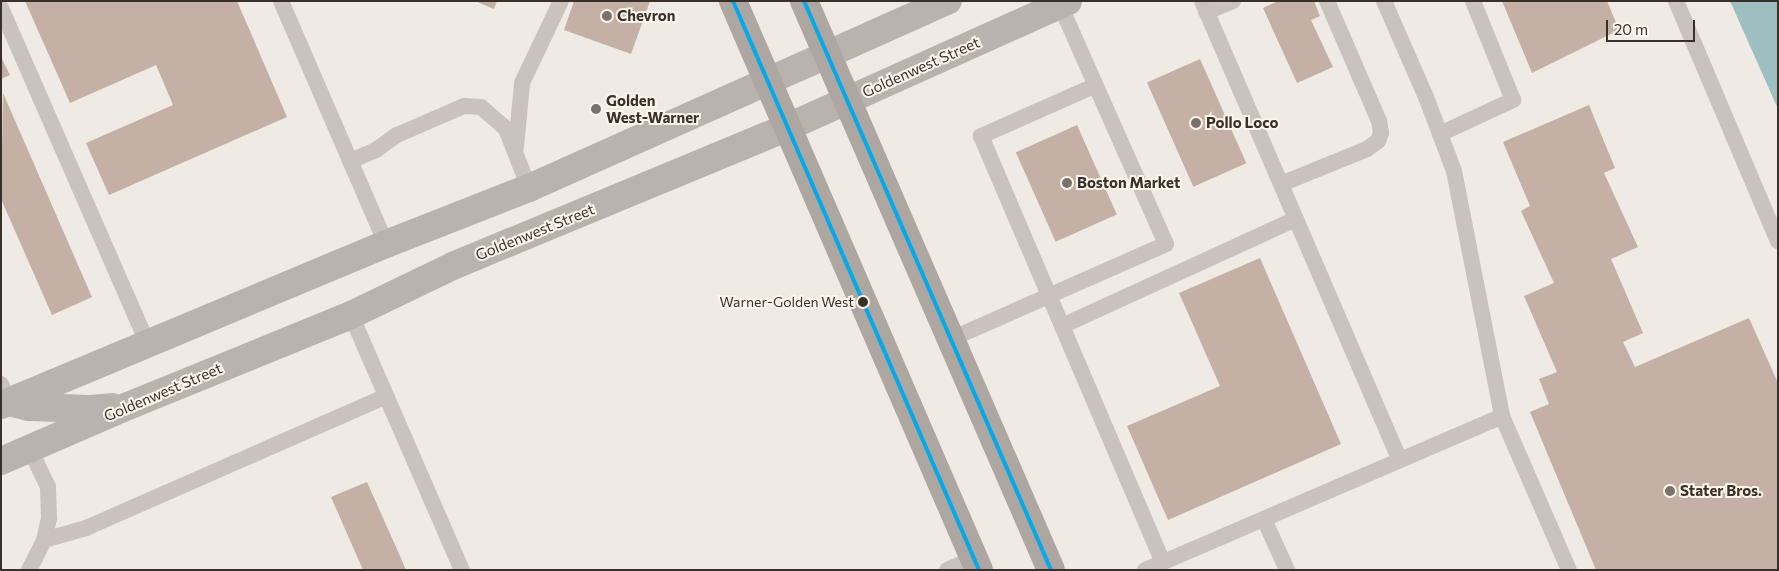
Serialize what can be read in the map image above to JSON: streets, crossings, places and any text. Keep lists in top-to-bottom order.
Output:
{
  "streets": {
    "main road": ["Goldenwest Street"]
  },
  "places": [
    "Chevron",
    "Golden West-Warner",
    "Pollo Loco",
    "Boston Market",
    "Warner-Golden West",
    "Stater Bros."
  ],
  "scale_bar": "20 m"
}
